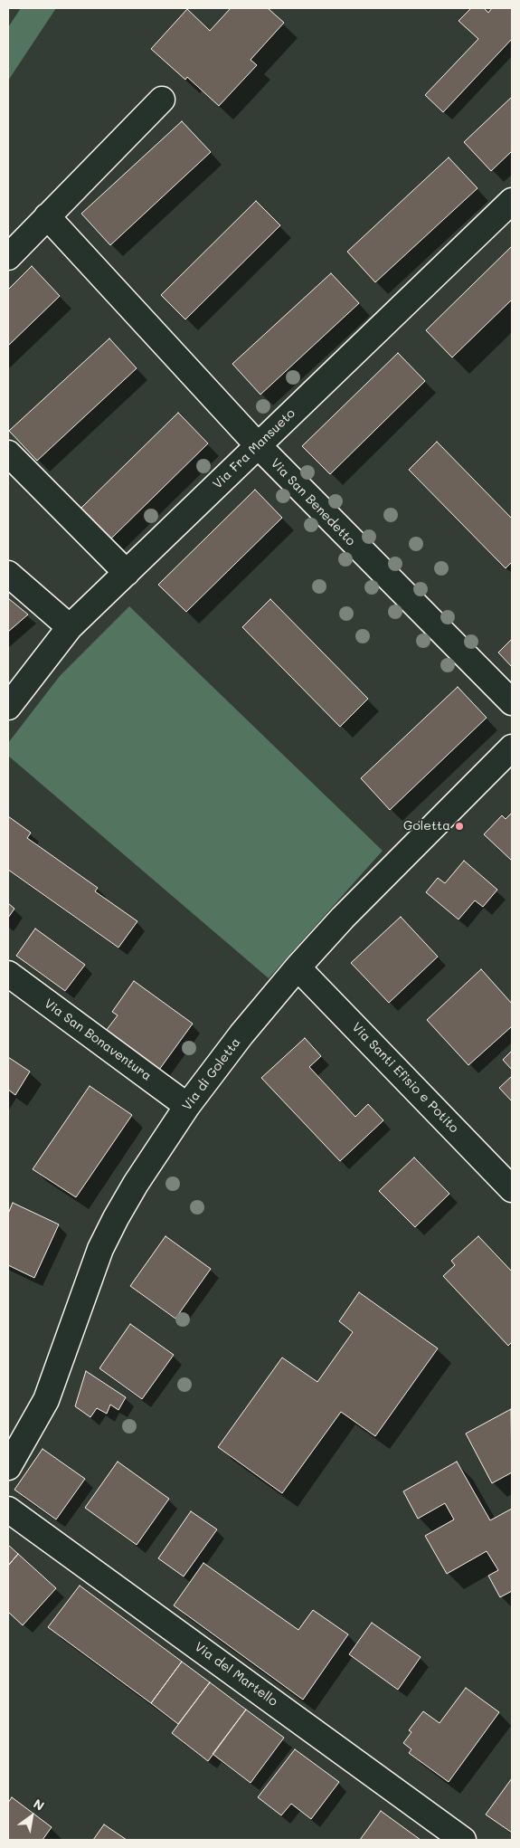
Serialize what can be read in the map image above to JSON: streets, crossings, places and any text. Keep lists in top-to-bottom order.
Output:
{
  "streets": {
    "street": [
      "Via Fra Mansueto",
      "Via San Benedetto",
      "Via San Bonaventura",
      "Via di Goletta",
      "Via Santi Efisio e Potito",
      "Via del Martello"
    ]
  },
  "crossings": [
    ["Via Fra Mansueto", "Via San Benedetto"],
    ["Via San Bonaventura", "Via di Goletta"],
    ["Via di Goletta", "Via Santi Efisio e Potito"]
  ],
  "places": ["Goletta"],
  "north": "top right"
}
